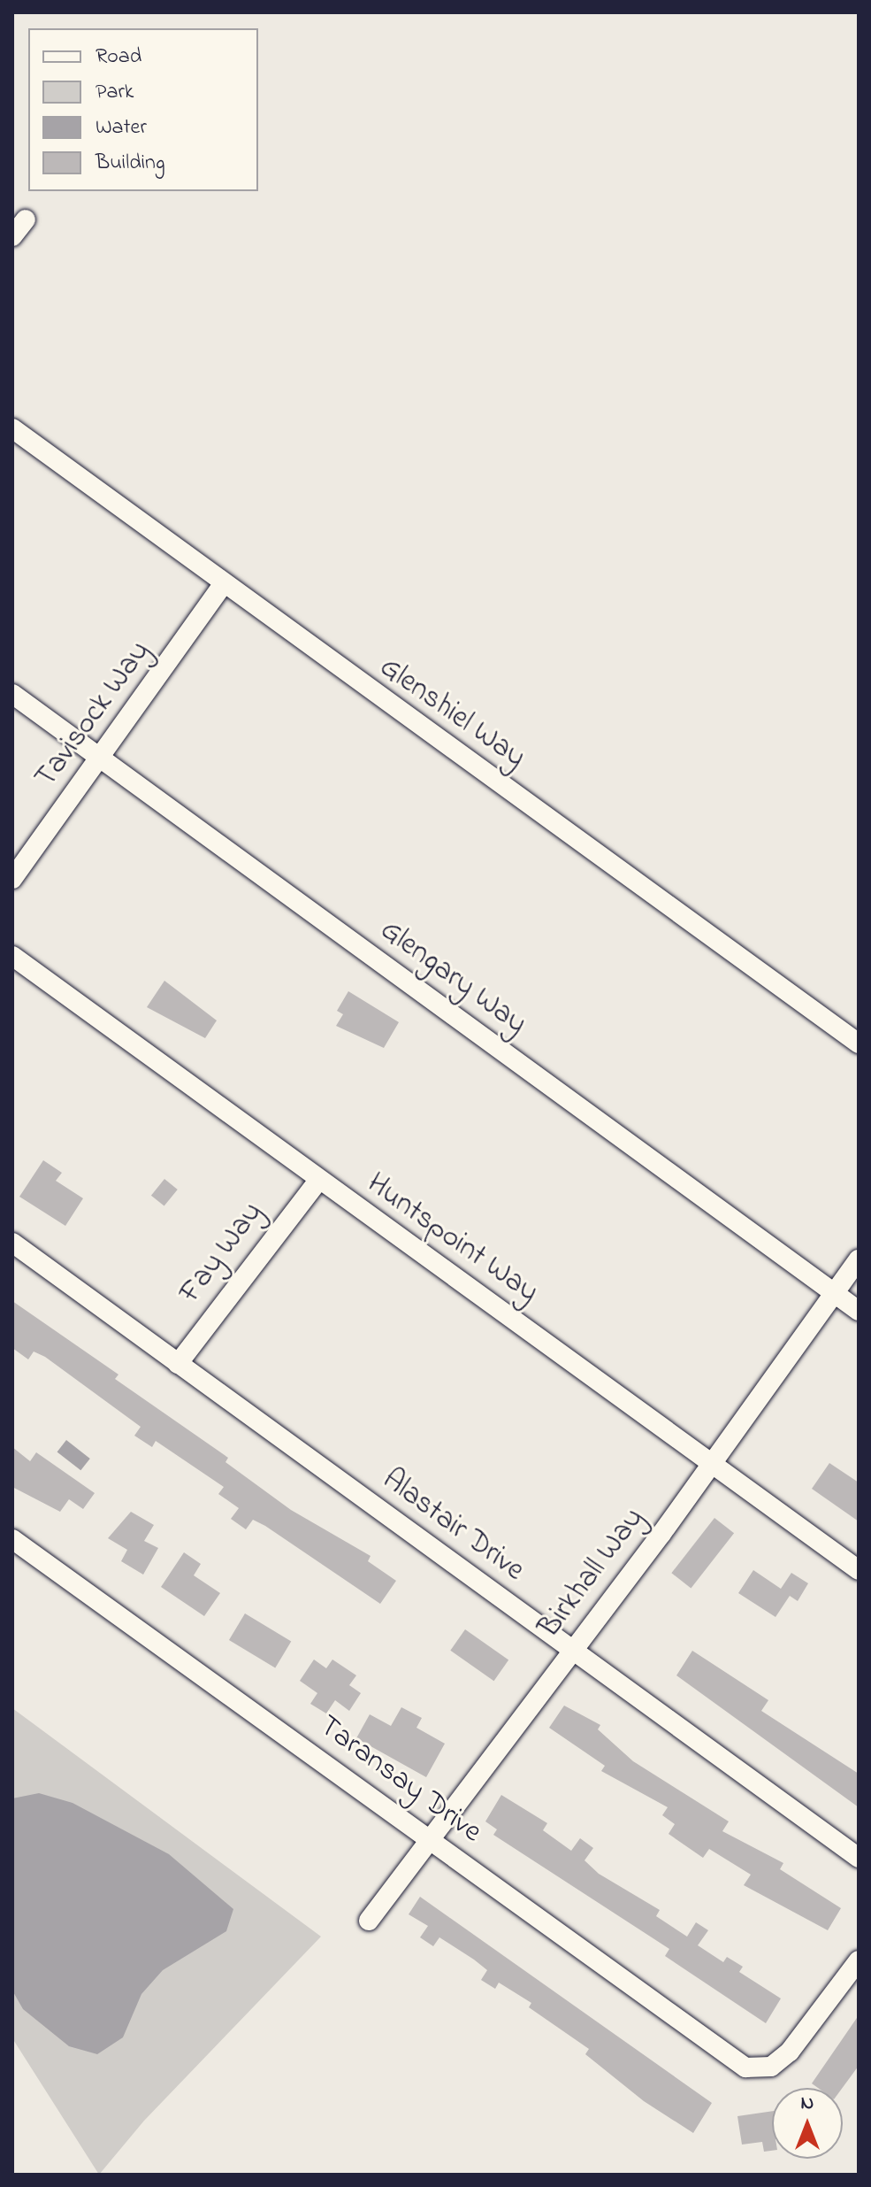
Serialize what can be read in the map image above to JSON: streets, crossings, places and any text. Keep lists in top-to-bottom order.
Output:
{
  "streets": {
    "street": [
      "Glenshiel Way",
      "Tavisock Way",
      "Glengary Way",
      "Huntspoint Way",
      "Fay Way",
      "Alastair Drive",
      "Birkhall Way",
      "Taransay Drive"
    ]
  },
  "crossings": [
    ["Glenshiel Way", "Tavisock Way"],
    ["Tavisock Way", "Glengary Way"],
    ["Glengary Way", "Birkhall Way"],
    ["Huntspoint Way", "Fay Way"],
    ["Huntspoint Way", "Birkhall Way"],
    ["Fay Way", "Alastair Drive"],
    ["Alastair Drive", "Birkhall Way"],
    ["Birkhall Way", "Taransay Drive"]
  ],
  "legend": [
    "Road",
    "Park",
    "Water",
    "Building"
  ],
  "north": "top"
}
